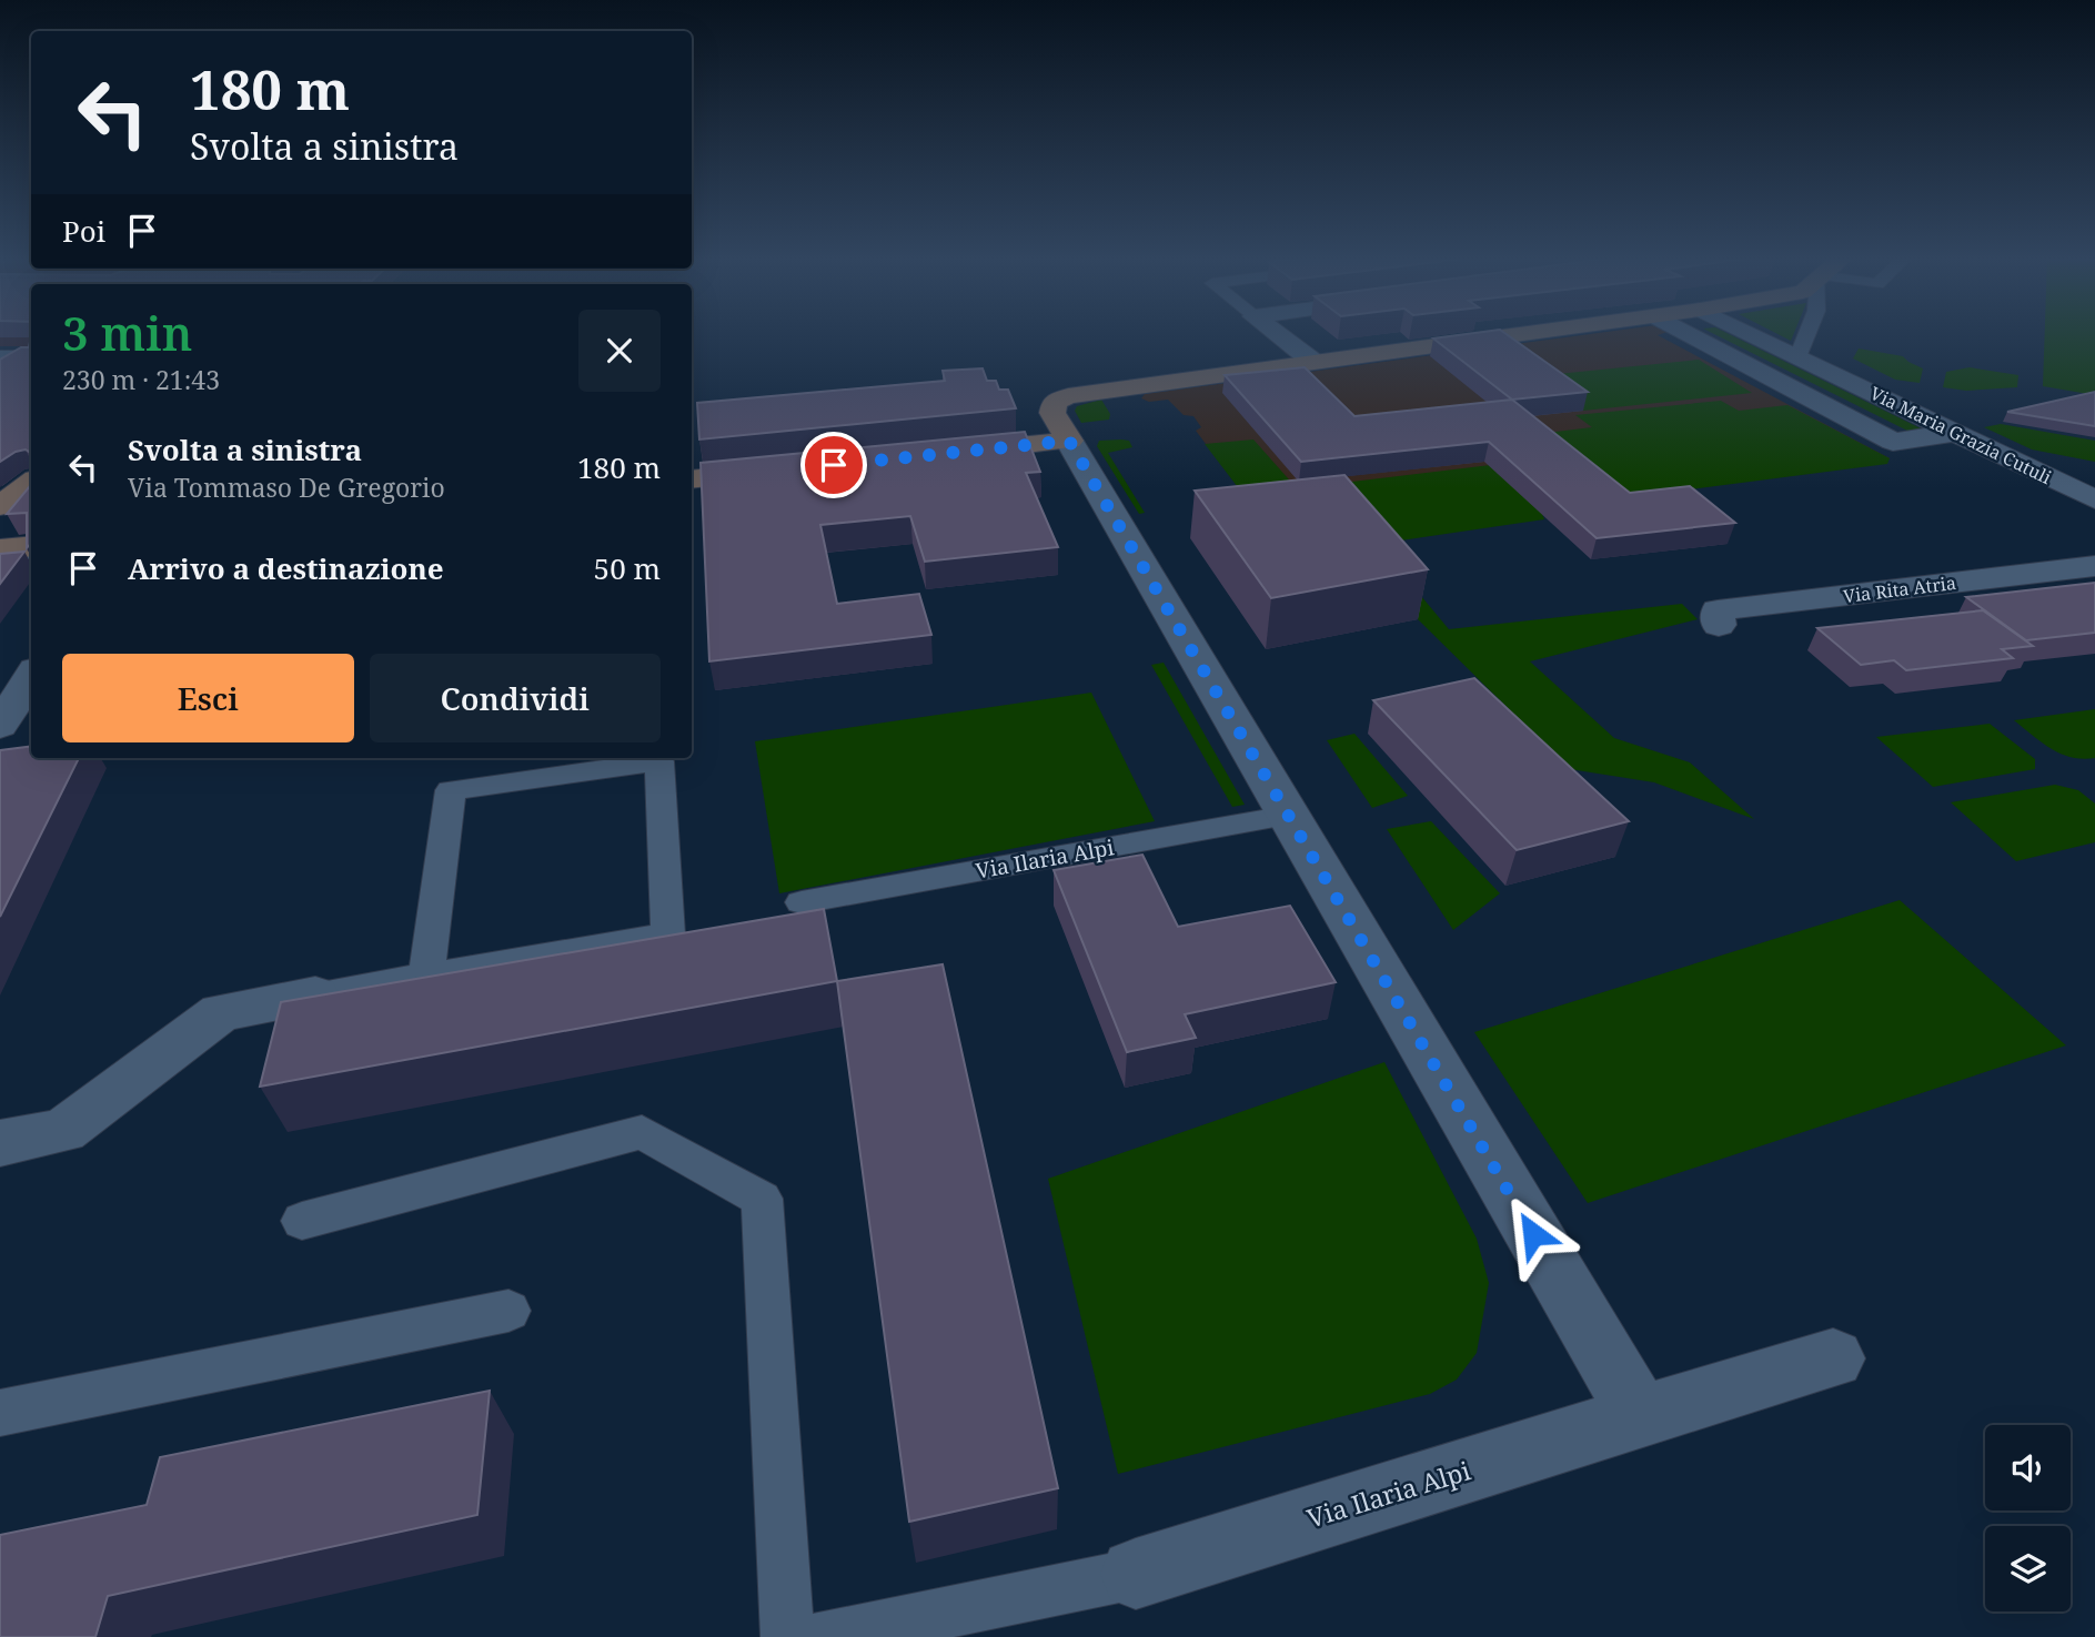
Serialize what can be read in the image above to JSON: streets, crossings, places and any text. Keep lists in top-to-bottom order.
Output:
{
  "streets": {
    "street": ["Via Maria Grazia Cutuli", "Via Rita Atria", "Via Ilaria Alpi"]
  },
  "page": {
    "turn": ["180 m", "Svolta a sinistra"],
    "then": "Poi",
    "heading": ["3 min", "230 m · 21:43"],
    "list": [
      {
        "name": "Svolta a sinistra",
        "note": "Via Tommaso De Gregorio",
        "value": "180 m"
      },
      {
        "name": "Arrivo a destinazione",
        "value": "50 m"
      }
    ],
    "buttons": ["Esci", "Condividi"]
  }
}
